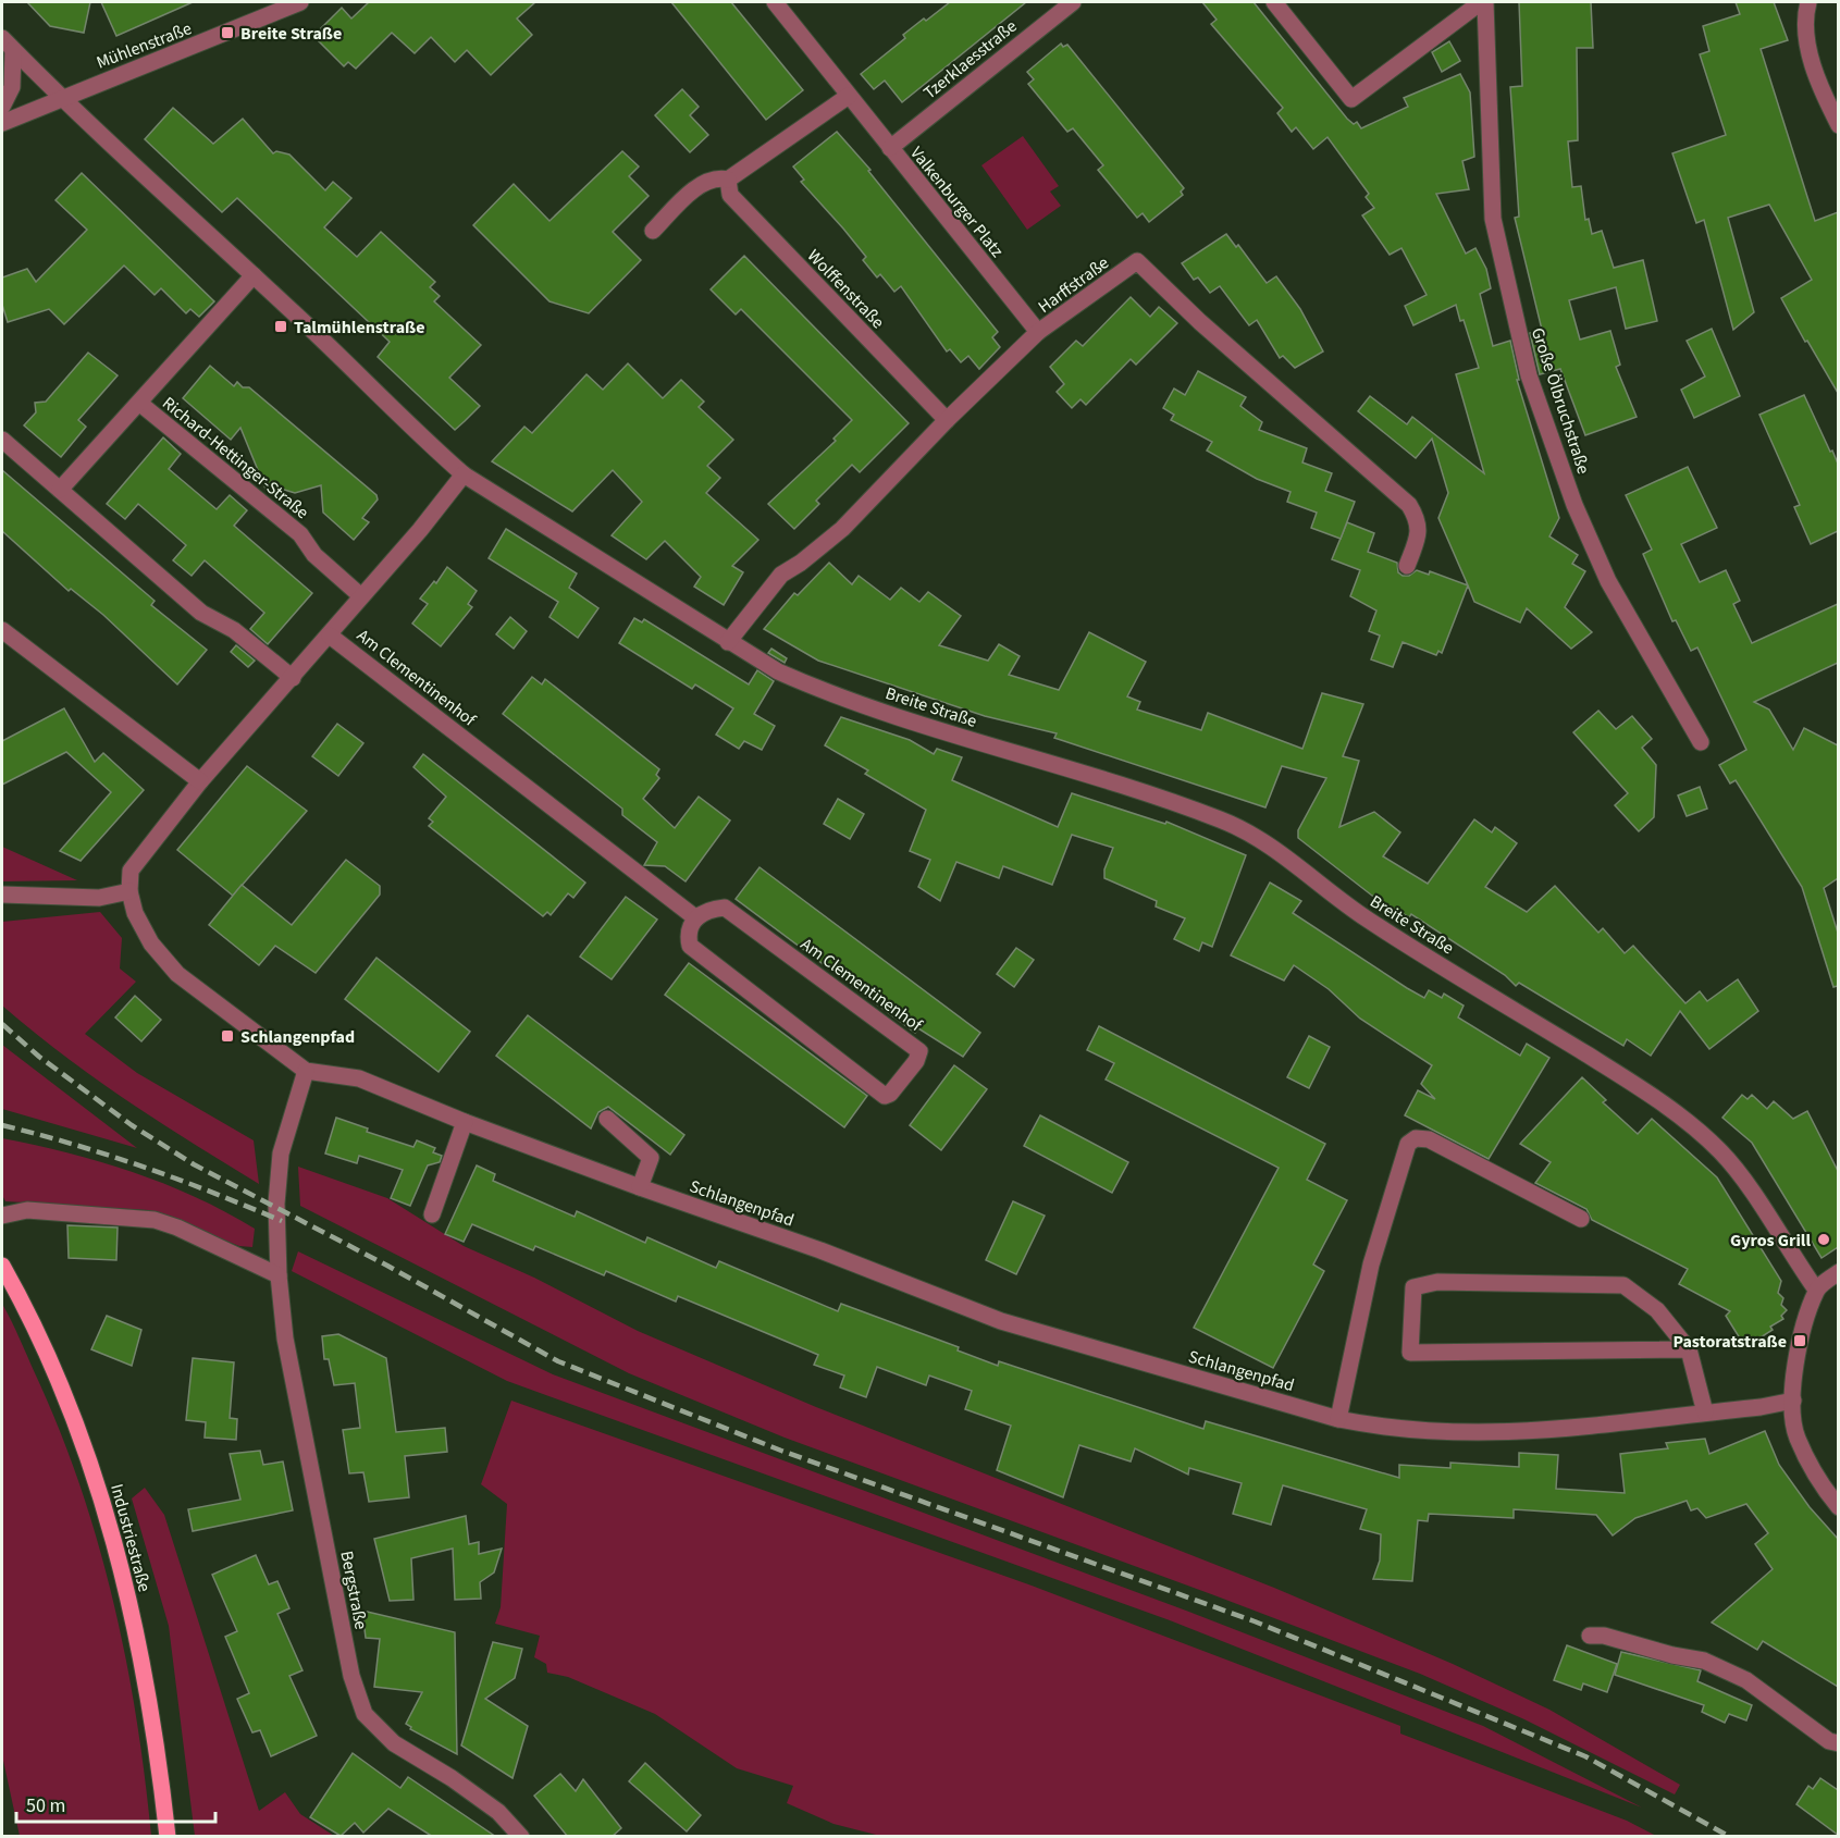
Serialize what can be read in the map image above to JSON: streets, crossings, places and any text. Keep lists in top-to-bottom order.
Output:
{
  "streets": {
    "main road": ["Industriestraße"],
    "street": [
      "Mühlenstraße",
      "Tzerklaesstraße",
      "Valkenburger Platz",
      "Harffstraße",
      "Wolffenstraße",
      "Große Ölbruchstraße",
      "Richard-Hettinger-Straße",
      "Am Clementinenhof",
      "Breite Straße",
      "Schlangenpfad",
      "Bergstraße"
    ]
  },
  "crossings": [
    ["Mühlenstraße", "Breite Straße"],
    ["Tzerklaesstraße", "Valkenburger Platz"],
    ["Valkenburger Platz", "Harffstraße"],
    ["Harffstraße", "Wolffenstraße"],
    ["Harffstraße", "Breite Straße"],
    ["Richard-Hettinger-Straße", "Breite Straße"],
    ["Schlangenpfad", "Bergstraße"]
  ],
  "places": {
    "transit": [
      "Breite Straße",
      "Talmühlenstraße",
      "Schlangenpfad",
      "Pastoratstraße"
    ],
    "other": ["Gyros Grill"]
  },
  "scale_bar": "50 m"
}
